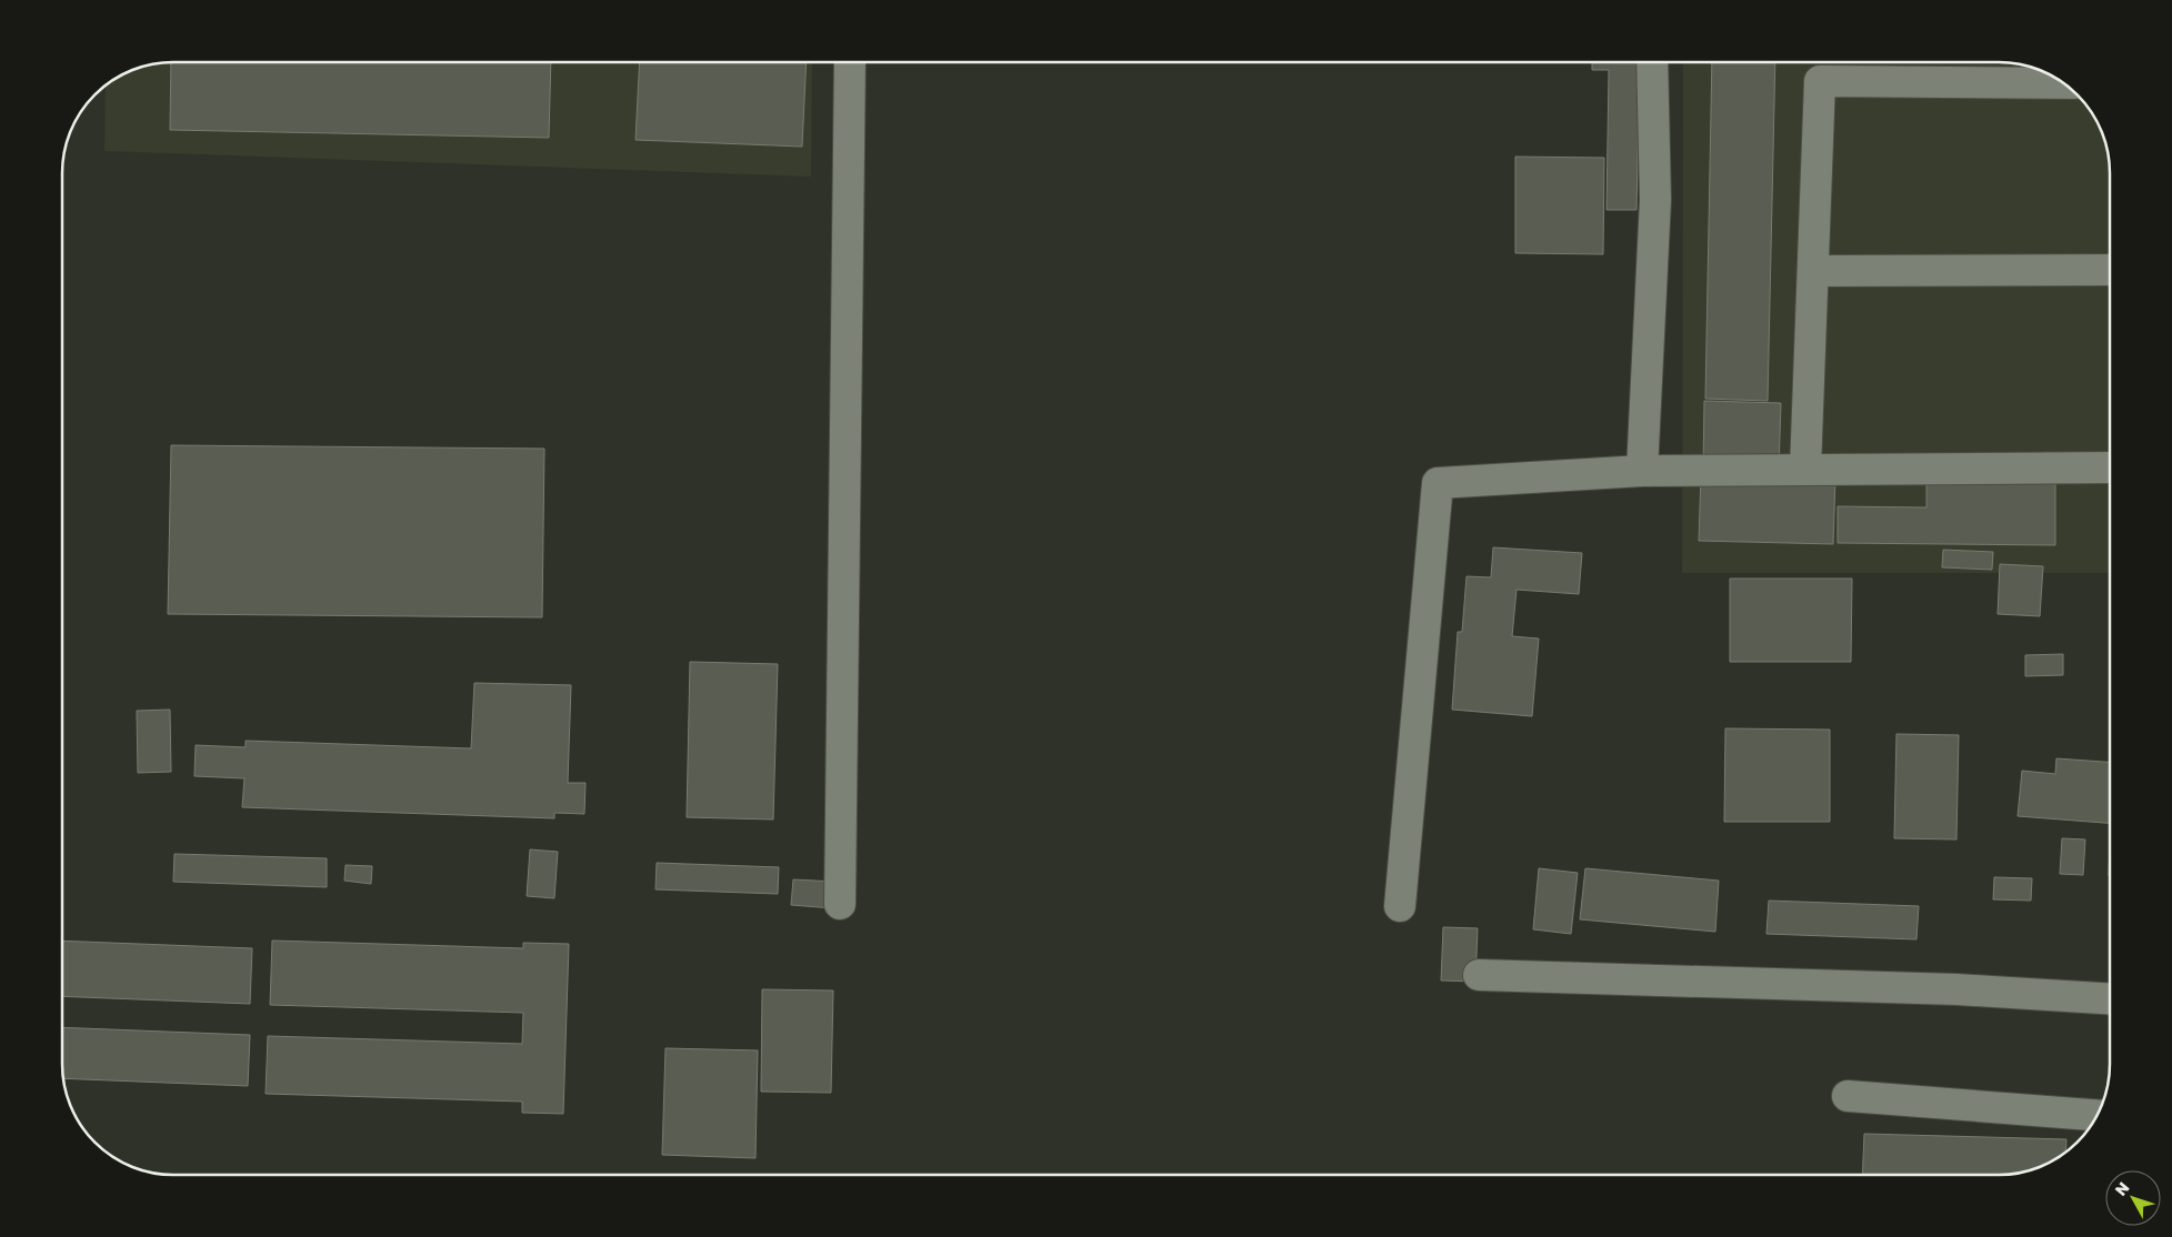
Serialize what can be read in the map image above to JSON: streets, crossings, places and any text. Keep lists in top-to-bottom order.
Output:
{
  "north": "top left"
}
